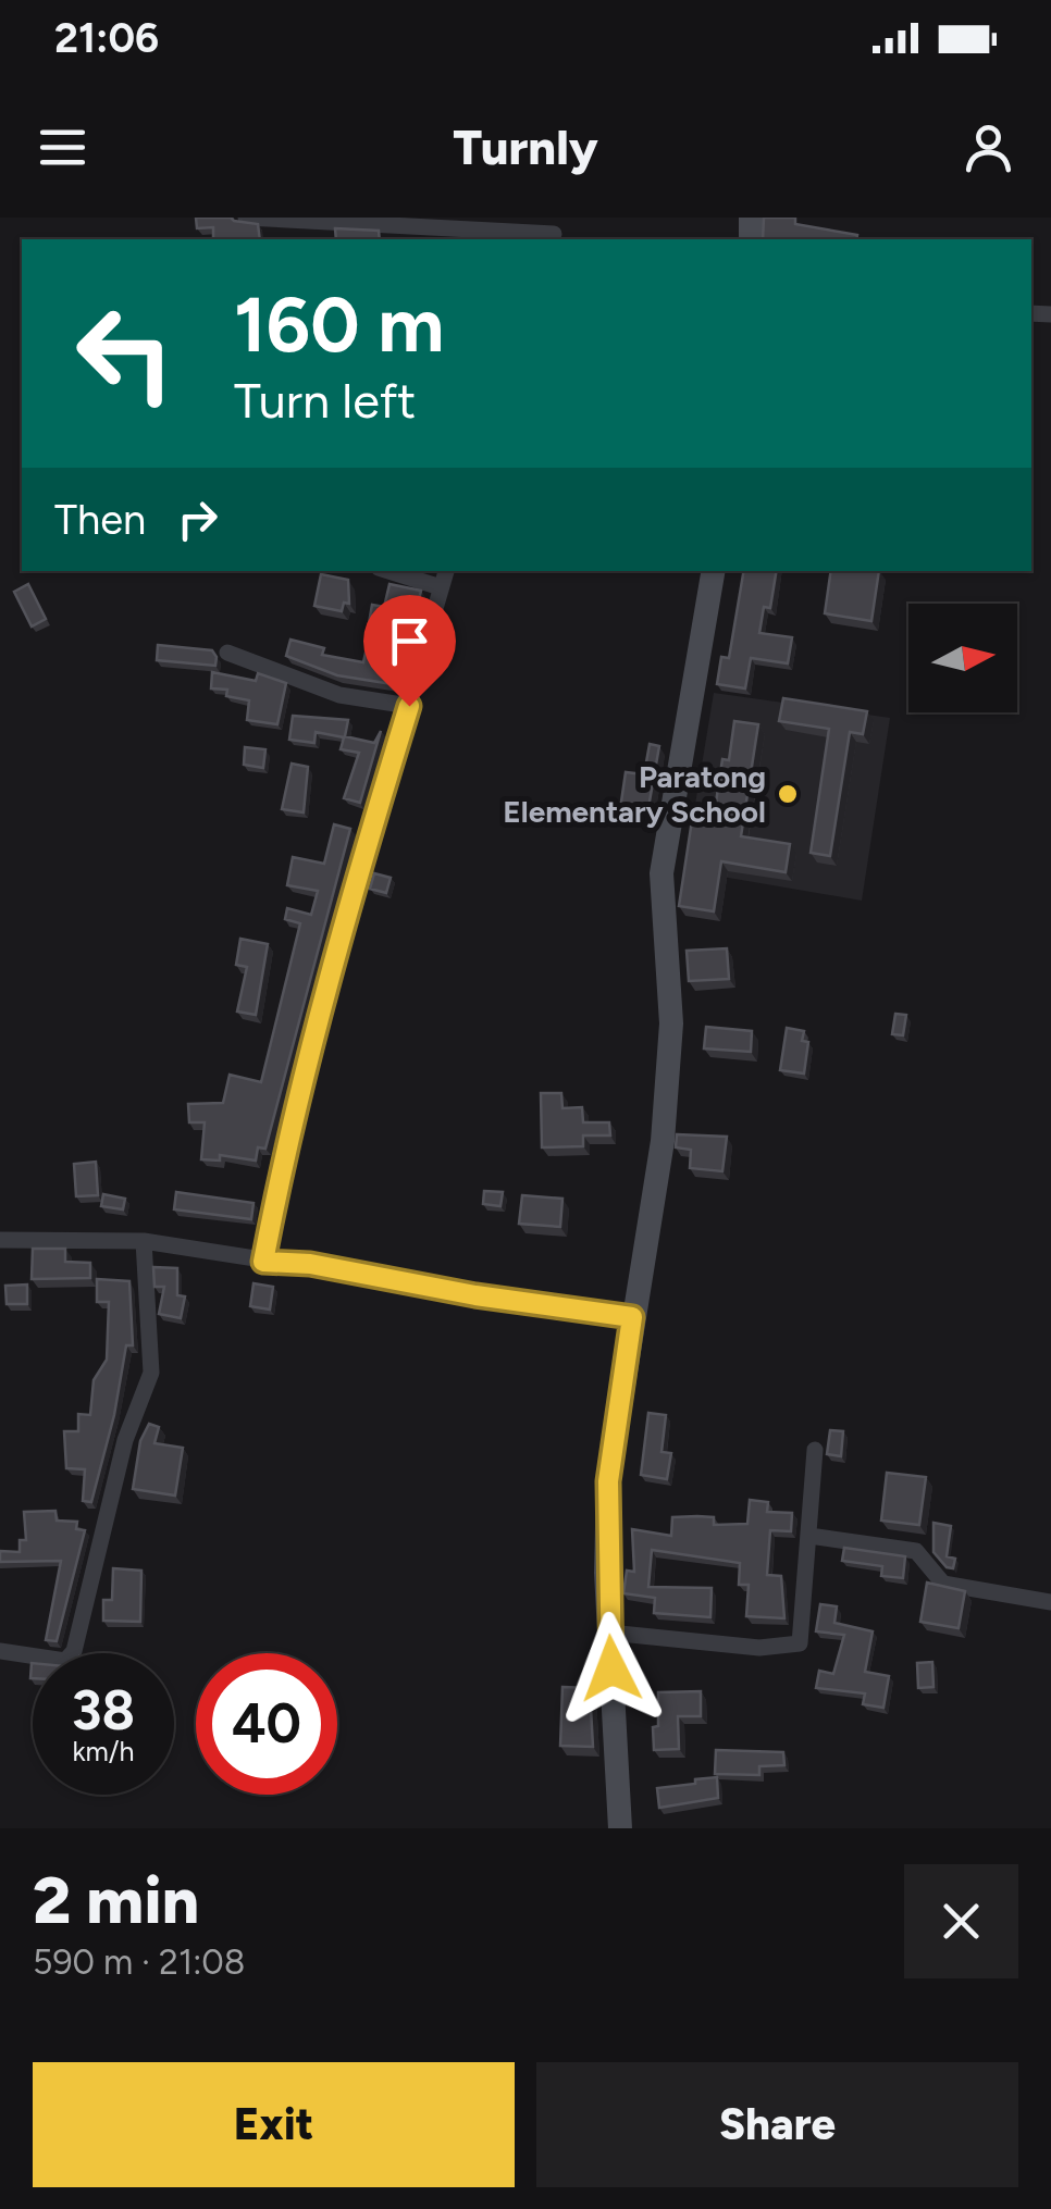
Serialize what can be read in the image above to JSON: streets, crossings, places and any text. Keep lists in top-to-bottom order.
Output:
{
  "places": ["Paratong Elementary School"],
  "north": "right",
  "page": {
    "status": "21:06",
    "header": "Turnly",
    "turn": ["160 m", "Turn left"],
    "then": "Then",
    "speed": "38 km/h",
    "limit": "40",
    "heading": ["2 min", "590 m · 21:08"],
    "buttons": ["Exit", "Share"]
  }
}
